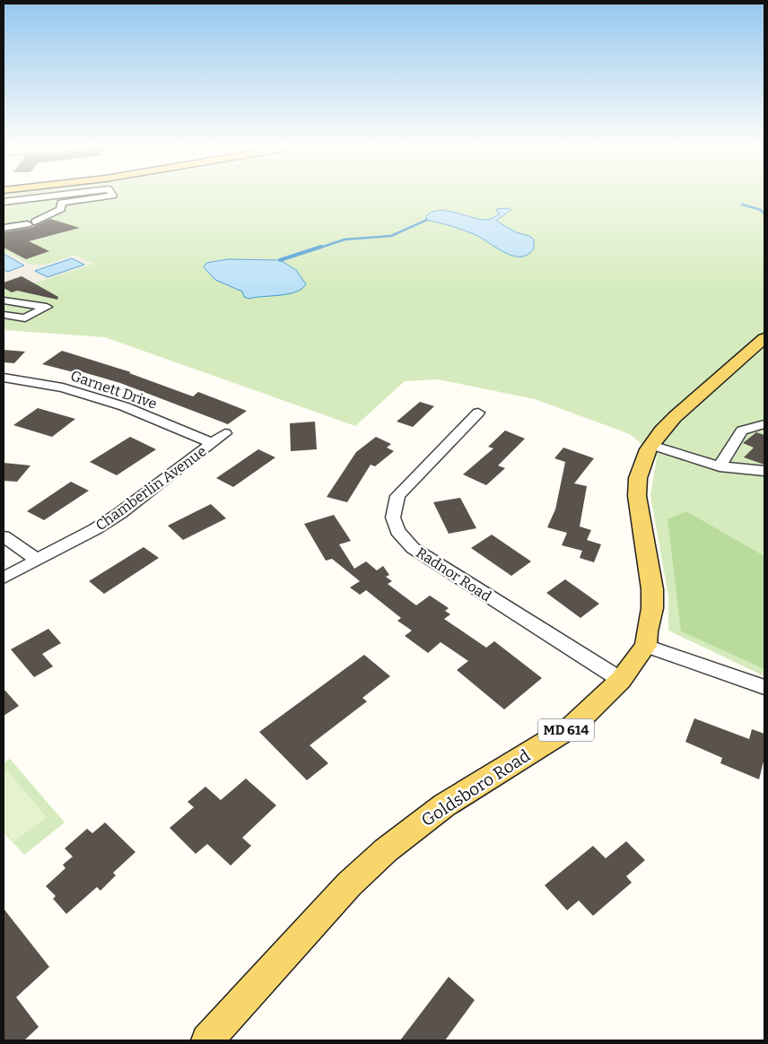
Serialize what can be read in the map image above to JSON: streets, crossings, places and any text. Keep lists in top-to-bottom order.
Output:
{
  "streets": {
    "main road": ["MD 614", "Goldsboro Road"],
    "street": ["Garnett Drive", "Chamberlin Avenue", "Radnor Road"]
  },
  "crossings": [
    ["Garnett Drive", "Chamberlin Avenue"],
    ["Radnor Road", "Goldsboro Road"]
  ]
}
